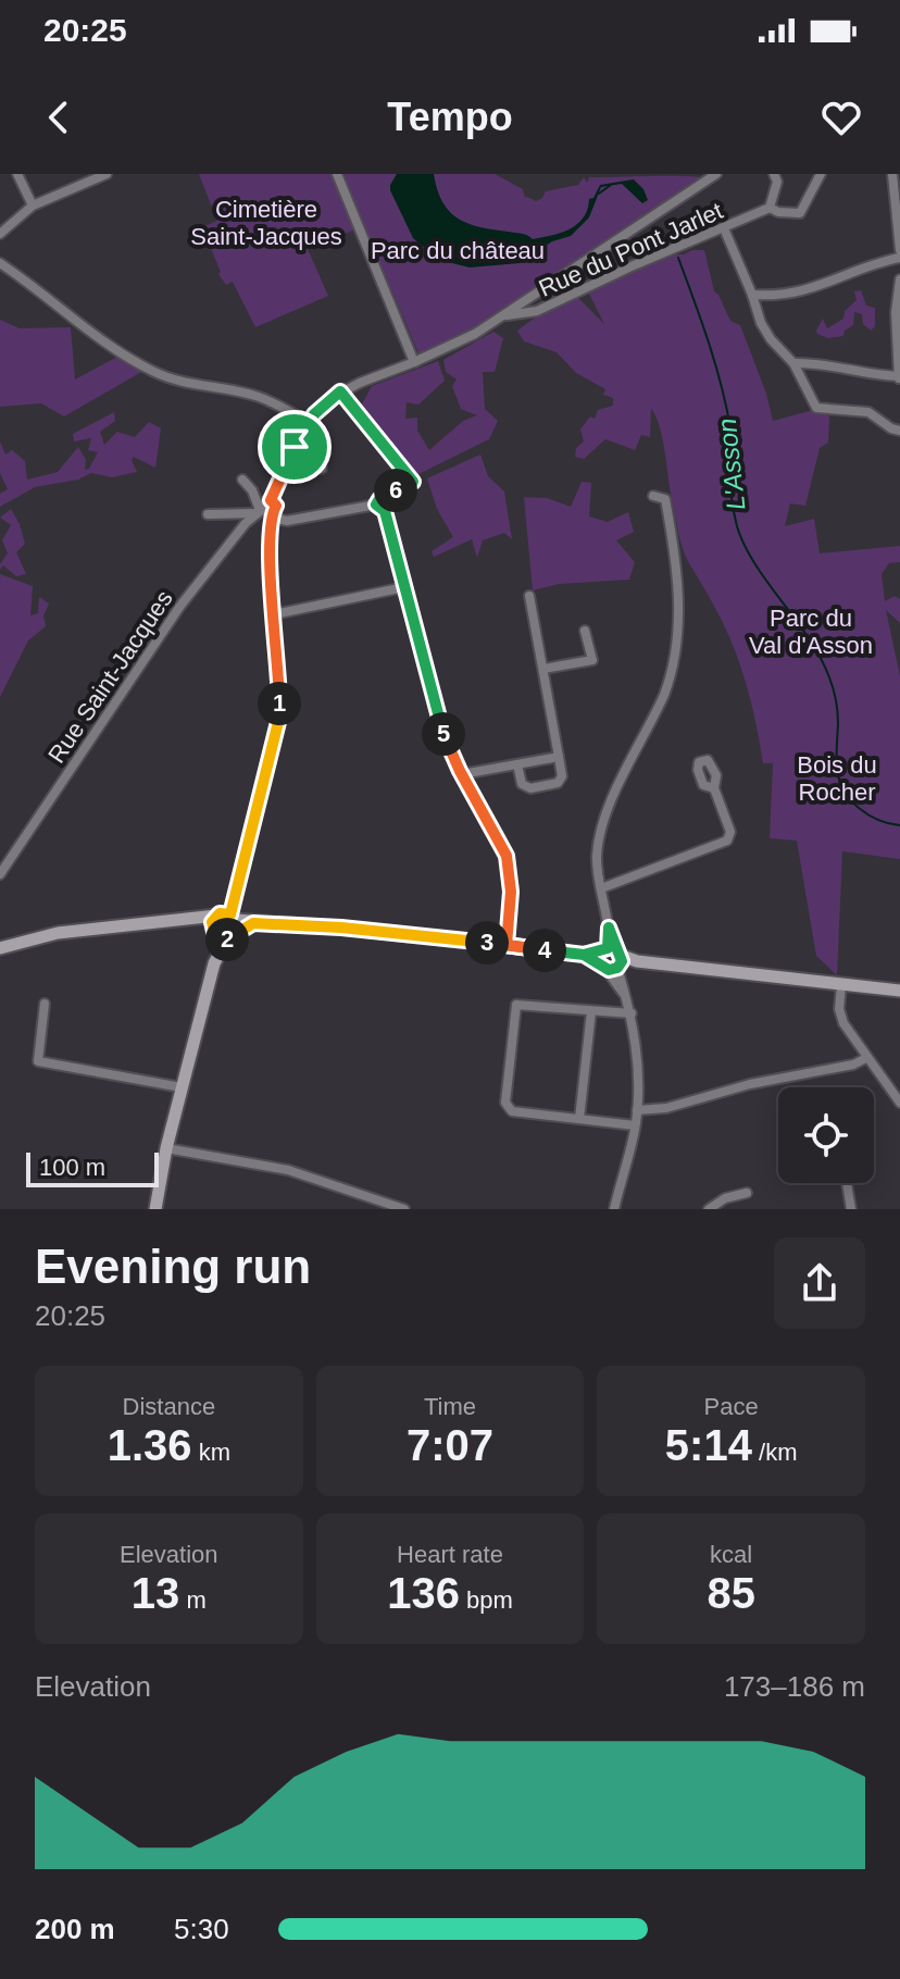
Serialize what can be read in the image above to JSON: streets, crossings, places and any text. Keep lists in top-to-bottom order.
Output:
{
  "streets": {
    "street": ["Rue du Pont Jarlet", "Rue Saint-Jacques"]
  },
  "water": ["L'Asson"],
  "parks": [
    "Cimetière Saint-Jacques",
    "Parc du château",
    "Parc du Val d'Asson",
    "Bois du Rocher"
  ],
  "scale_bar": "100 m",
  "page": {
    "status": "20:25",
    "header": "Tempo",
    "pins": [
      "6",
      "1",
      "5",
      "2",
      "3",
      "4"
    ],
    "scale": "100 m",
    "heading": ["Evening run", "20:25"],
    "stats": [
      ["Distance", "1.36 km"],
      ["Time", "7:07"],
      ["Pace", "5:14 /km"],
      ["Elevation", "13 m"],
      ["Heart rate", "136 bpm"],
      ["kcal", "85"]
    ],
    "chart": ["Elevation", "173–186 m"],
    "list": [
      {
        "name": "200 m",
        "note": "5:30"
      }
    ]
  }
}
